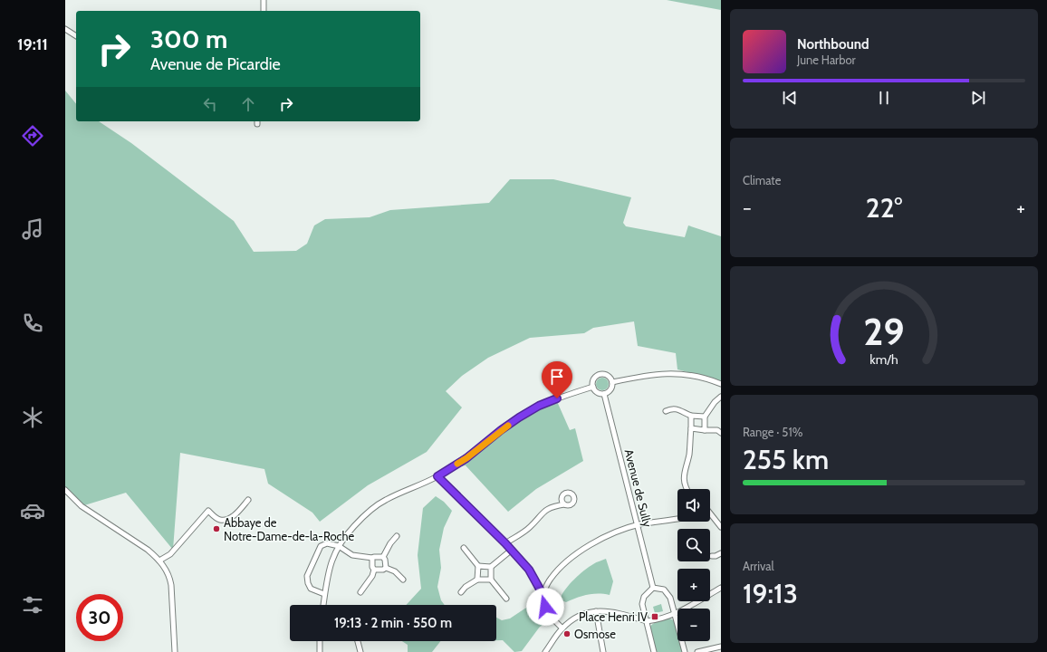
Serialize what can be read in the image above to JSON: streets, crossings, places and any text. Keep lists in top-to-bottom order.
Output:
{
  "streets": {
    "street": ["Avenue de Sully"]
  },
  "places": {
    "other": ["Abbaye de Notre-Dame-de-la-Roche", "Osmose"],
    "transit": ["Place Henri IV"]
  },
  "page": {
    "tabs": "19:11",
    "turn": ["300 m", "Avenue de Picardie"],
    "song": ["Northbound", "June Harbor"],
    "tile": [
      "Climate",
      ["Range · 51%", "255 km"],
      ["Arrival", "19:13"]
    ],
    "heat": ["−", "22°", "+"],
    "map_buttons": ["+", "−"],
    "limit": "30",
    "trip": "19:13 · 2 min · 550 m",
    "gauge": ["29", "km/h"]
  }
}
